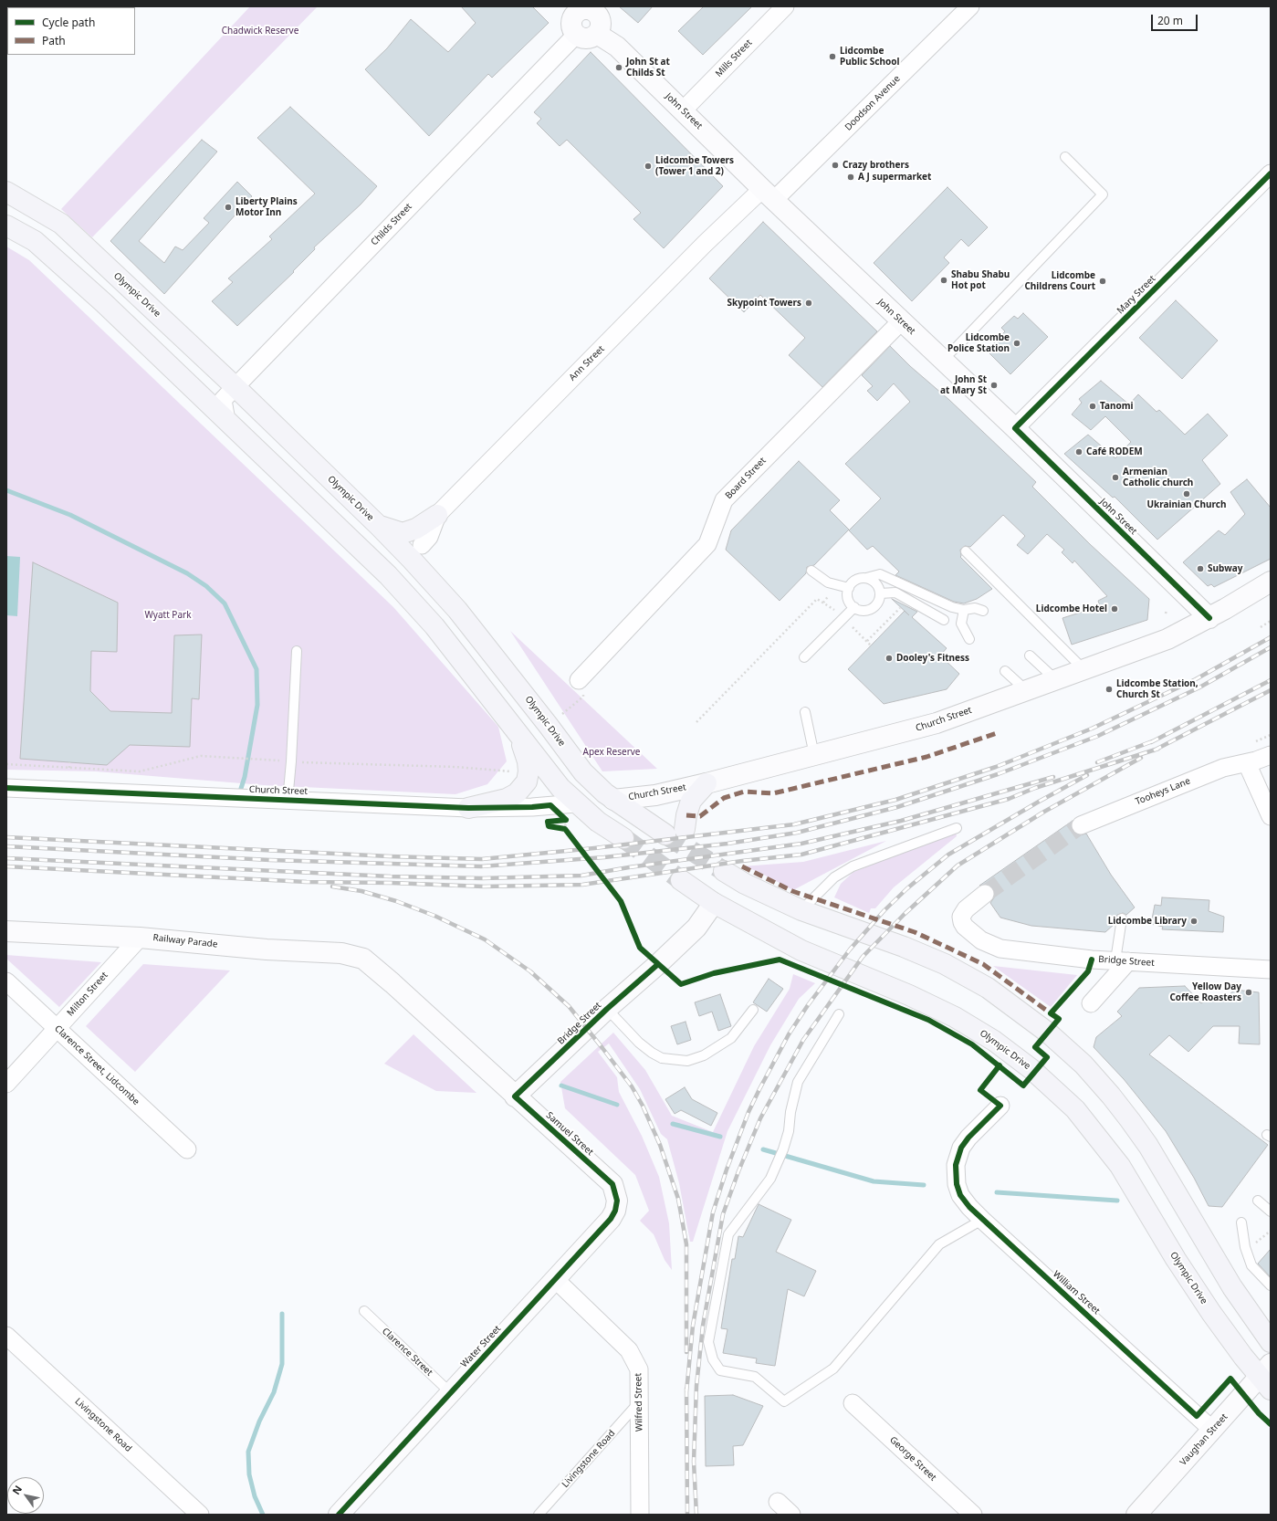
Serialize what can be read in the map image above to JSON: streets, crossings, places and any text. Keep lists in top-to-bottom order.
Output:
{
  "streets": {
    "highway": ["Olympic Drive", "Church Street"],
    "street": [
      "Mills Street",
      "Doodson Avenue",
      "John Street",
      "Childs Street",
      "Mary Street",
      "Ann Street",
      "Board Street",
      "Tooheys Lane",
      "Railway Parade",
      "Bridge Street",
      "Milton Street",
      "Clarence Street, Lidcombe",
      "Samuel Street",
      "William Street",
      "Water Street",
      "Wilfred Street",
      "Livingstone Road",
      "Vaughan Street",
      "George Street"
    ],
    "lane": ["Clarence Street"]
  },
  "crossings": [
    ["Mills Street", "John Street"],
    ["Doodson Avenue", "John Street"],
    ["Doodson Avenue", "Ann Street"],
    ["John Street", "Childs Street"],
    ["John Street", "Mary Street"],
    ["John Street", "Ann Street"],
    ["John Street", "Board Street"],
    ["John Street", "Church Street"],
    ["Childs Street", "Olympic Drive"],
    ["Olympic Drive", "Church Street"],
    ["Olympic Drive", "Bridge Street"],
    ["Olympic Drive", "Vaughan Street"],
    ["Railway Parade", "Milton Street"],
    ["Railway Parade", "Samuel Street"],
    ["Bridge Street", "Samuel Street"],
    ["Milton Street", "Clarence Street, Lidcombe"],
    ["Samuel Street", "Water Street"],
    ["William Street", "Vaughan Street"],
    ["Water Street", "Clarence Street"],
    ["Water Street", "Wilfred Street"],
    ["Wilfred Street", "Livingstone Road"]
  ],
  "parks": ["Chadwick Reserve", "Wyatt Park", "Apex Reserve"],
  "places": [
    "Lidcombe Public School",
    "John St at Childs St",
    "Crazy brothers",
    "Lidcombe Towers (Tower 1 and 2)",
    "A J supermarket",
    "Liberty Plains Motor Inn",
    "Shabu Shabu Hot pot",
    "Lidcombe Childrens Court",
    "Skypoint Towers",
    "Lidcombe Police Station",
    "John St at Mary St",
    "Tanomi",
    "Café RODEM",
    "Armenian Catholic church",
    "Ukrainian Church",
    "Subway",
    "Lidcombe Hotel",
    "Dooley's Fitness",
    "Lidcombe Station, Church St",
    "Lidcombe Library",
    "Yellow Day Coffee Roasters"
  ],
  "legend": ["Cycle path", "Path"],
  "scale_bar": "20 m",
  "north": "top left"
}
